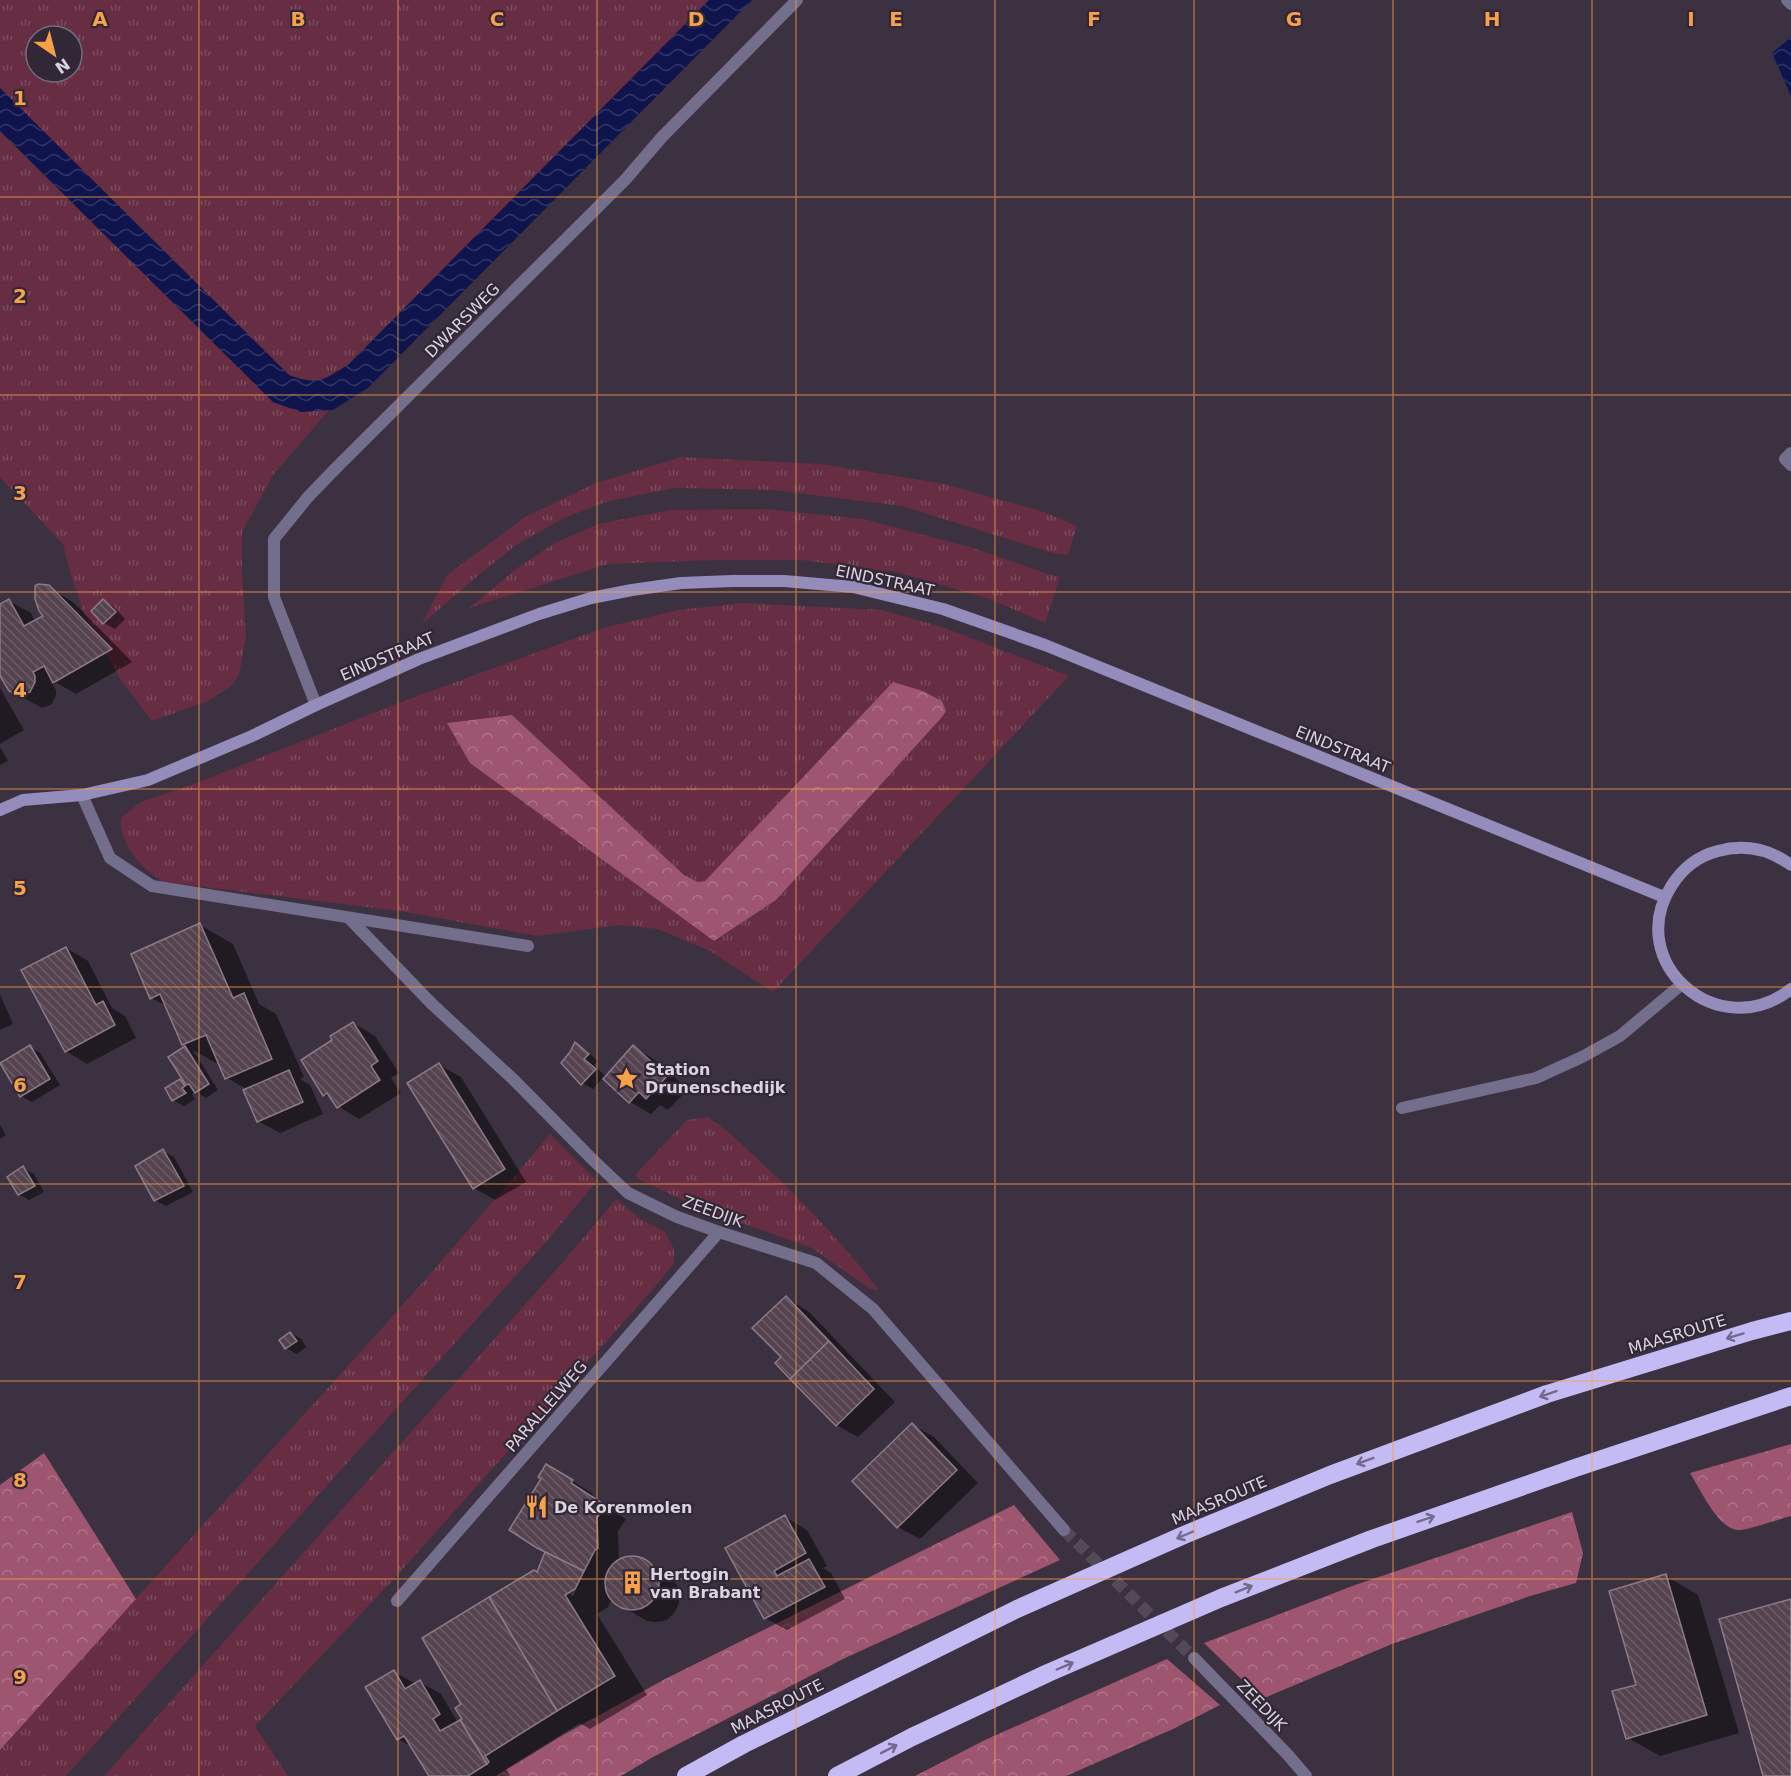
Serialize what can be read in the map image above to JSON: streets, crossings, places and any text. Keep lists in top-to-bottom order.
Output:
{
  "streets": {
    "highway": ["MAASROUTE"],
    "main road": ["EINDSTRAAT"],
    "street": ["DWARSWEG", "ZEEDIJK", "PARALLELWEG"]
  },
  "crossings": [
    ["DWARSWEG", "EINDSTRAAT"],
    ["ZEEDIJK", "PARALLELWEG"]
  ],
  "places": {
    "place": ["Station Drunenschedijk"],
    "restaurant": ["De Korenmolen"],
    "building": ["Hertogin van Brabant"]
  },
  "north": "bottom right",
  "grid": {
    "columns": [
      "A",
      "B",
      "C",
      "D",
      "E",
      "F",
      "G",
      "H",
      "I"
    ],
    "rows": [
      "1",
      "2",
      "3",
      "4",
      "5",
      "6",
      "7",
      "8",
      "9"
    ]
  }
}
